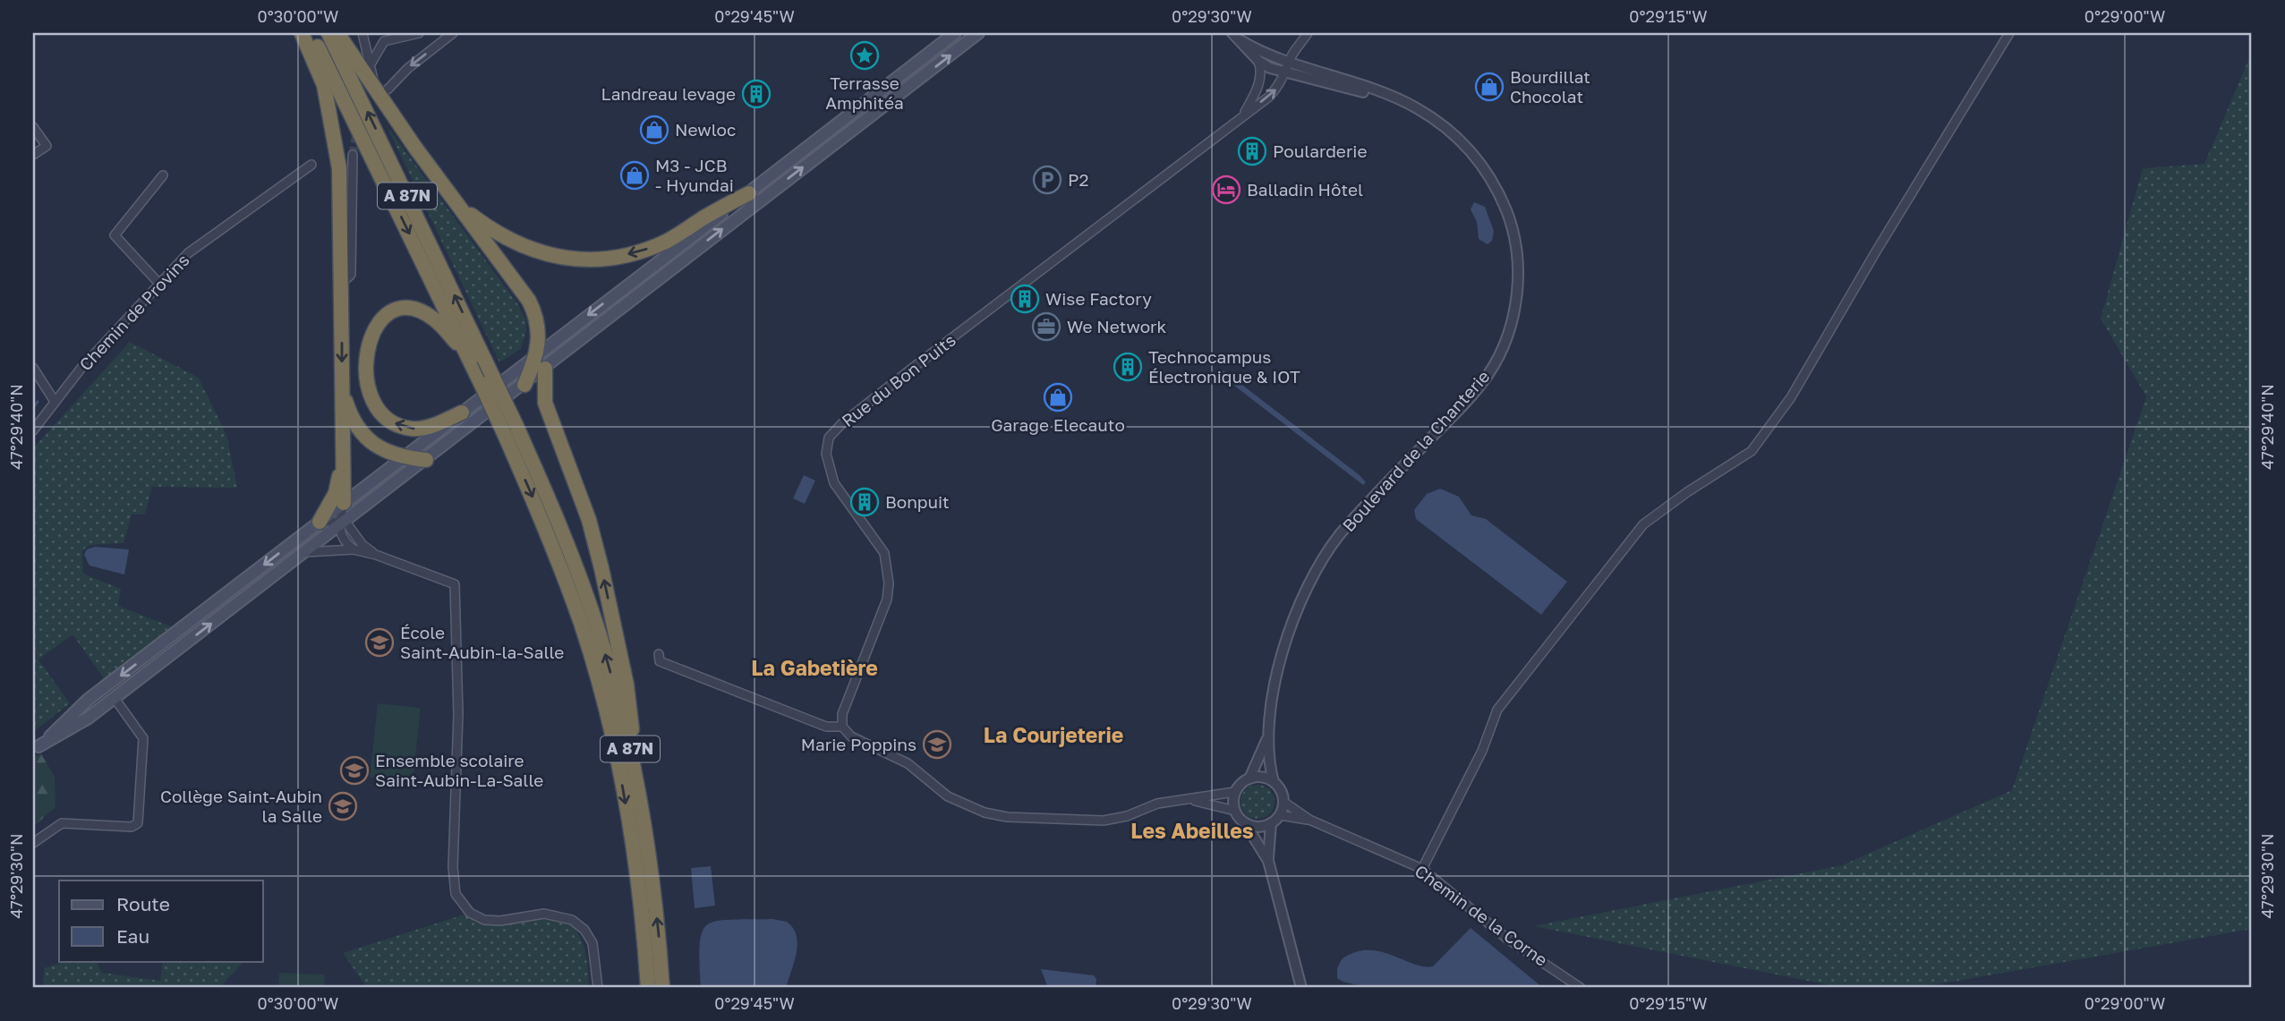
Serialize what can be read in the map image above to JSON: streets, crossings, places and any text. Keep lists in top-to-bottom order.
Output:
{
  "streets": {
    "highway": ["A 87N"],
    "street": [
      "Chemin de Provins",
      "Rue du Bon Puits",
      "Boulevard de la Chanterie",
      "Chemin de la Corne"
    ]
  },
  "crossings": [
    ["Rue du Bon Puits", "Boulevard de la Chanterie"],
    ["Boulevard de la Chanterie", "Chemin de la Corne"]
  ],
  "districts": ["La Gabetière", "La Courjeterie", "Les Abeilles"],
  "places": {
    "place": ["Terrasse Amphitéa"],
    "shop": [
      "Bourdillat Chocolat",
      "Newloc",
      "M3 - JCB - Hyundai",
      "Garage Elecauto"
    ],
    "building": [
      "Landreau levage",
      "Poularderie",
      "Wise Factory",
      "Technocampus Électronique & IOT",
      "Bonpuit"
    ],
    "parking": ["P2"],
    "hotel": ["Balladin Hôtel"],
    "office": ["We Network"],
    "school or university": [
      "École Saint-Aubin-la-Salle",
      "Marie Poppins",
      "Ensemble scolaire Saint-Aubin-La-Salle",
      "Collège Saint-Aubin la Salle"
    ]
  },
  "legend": ["Route", "Eau"],
  "coordinates": [
    "0°30'00\"W",
    "0°29'45\"W",
    "0°29'30\"W",
    "0°29'15\"W",
    "0°29'00\"W",
    "47°29'40\"N",
    "47°29'30\"N"
  ]
}
